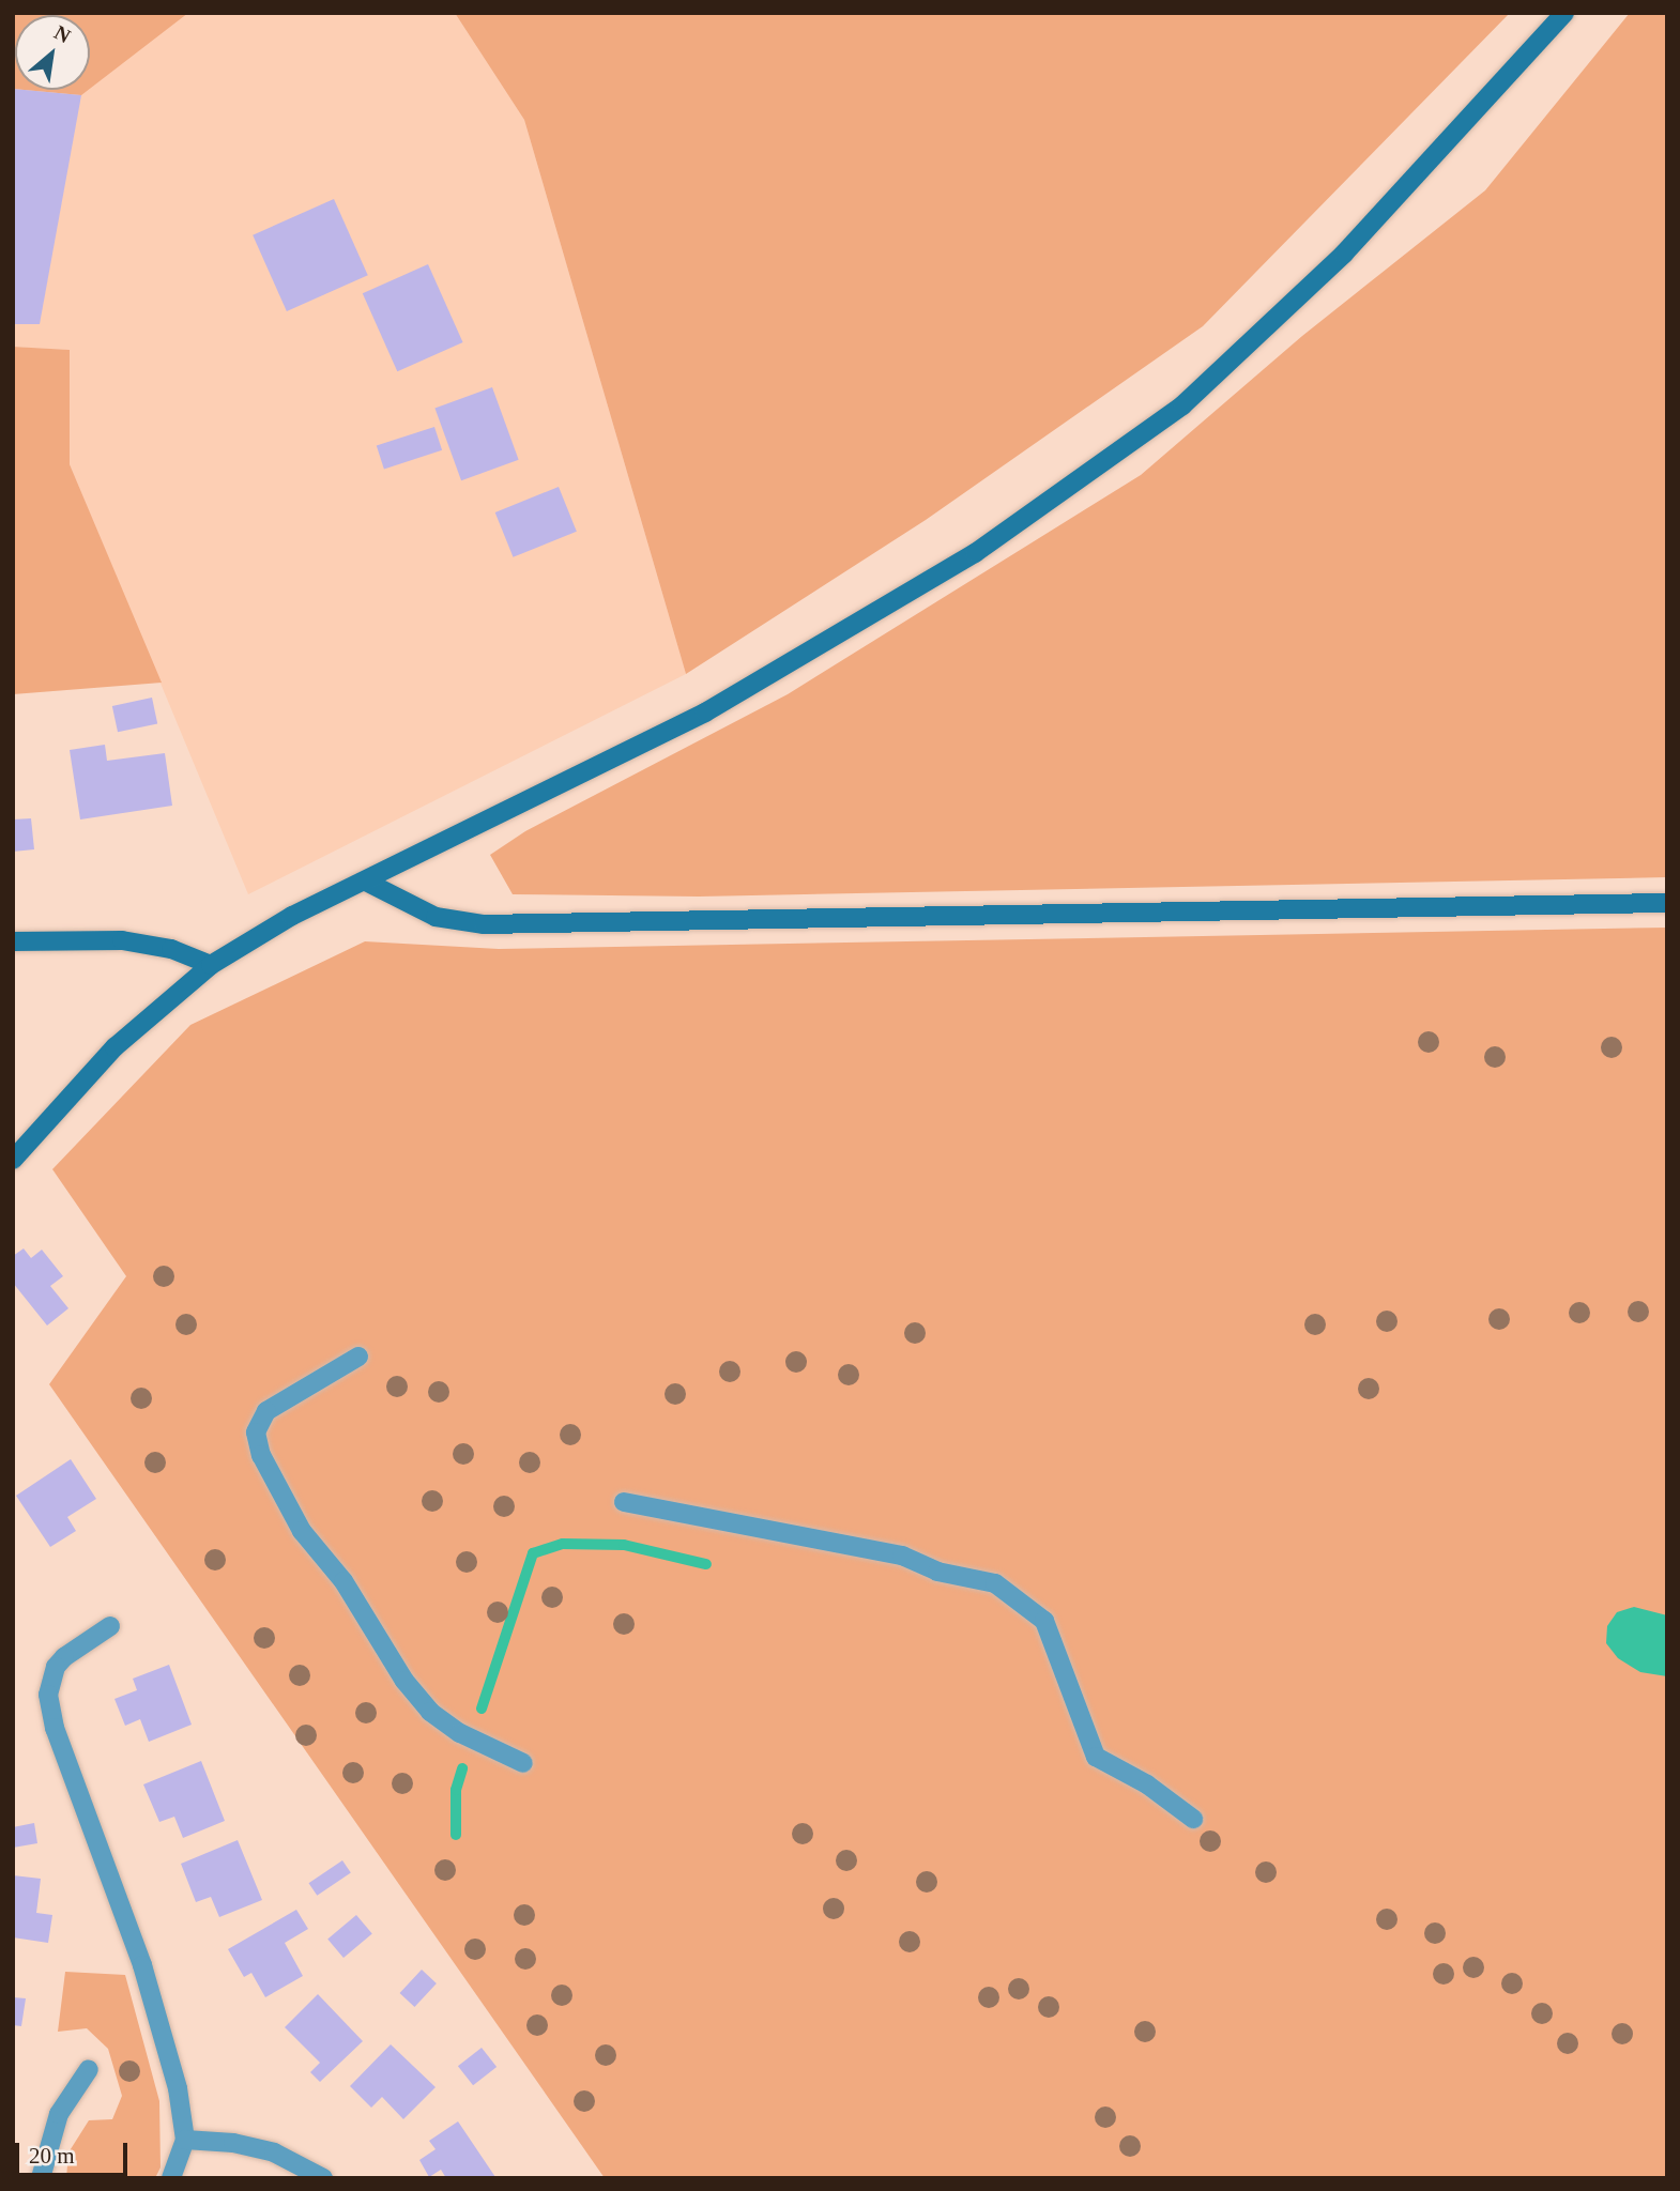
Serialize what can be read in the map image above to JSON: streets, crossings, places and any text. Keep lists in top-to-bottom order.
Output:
{
  "scale_bar": "20 m",
  "north": "top right"
}
